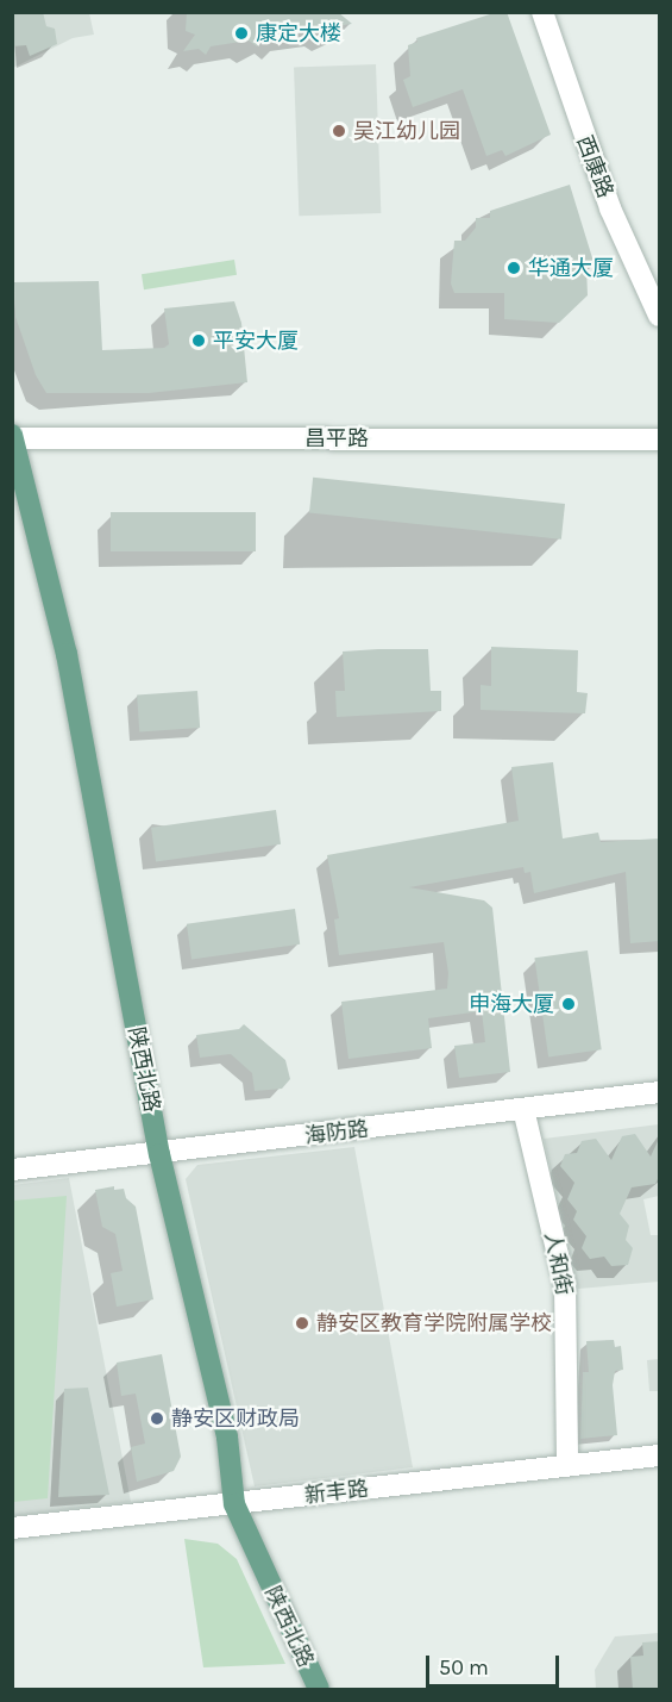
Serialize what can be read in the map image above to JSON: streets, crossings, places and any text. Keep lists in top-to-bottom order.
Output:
{
  "streets": {
    "main road": ["陕西北路"],
    "street": [
      "西康路",
      "昌平路",
      "海防路",
      "人和街",
      "新丰路"
    ]
  },
  "crossings": [
    ["昌平路", "陕西北路"],
    ["陕西北路", "海防路"],
    ["陕西北路", "新丰路"],
    ["海防路", "人和街"],
    ["人和街", "新丰路"]
  ],
  "places": [
    "康定大楼",
    "吴江幼儿园",
    "华通大厦",
    "平安大厦",
    "申海大厦",
    "静安区教育学院附属学校",
    "静安区财政局"
  ],
  "scale_bar": "50 m"
}
